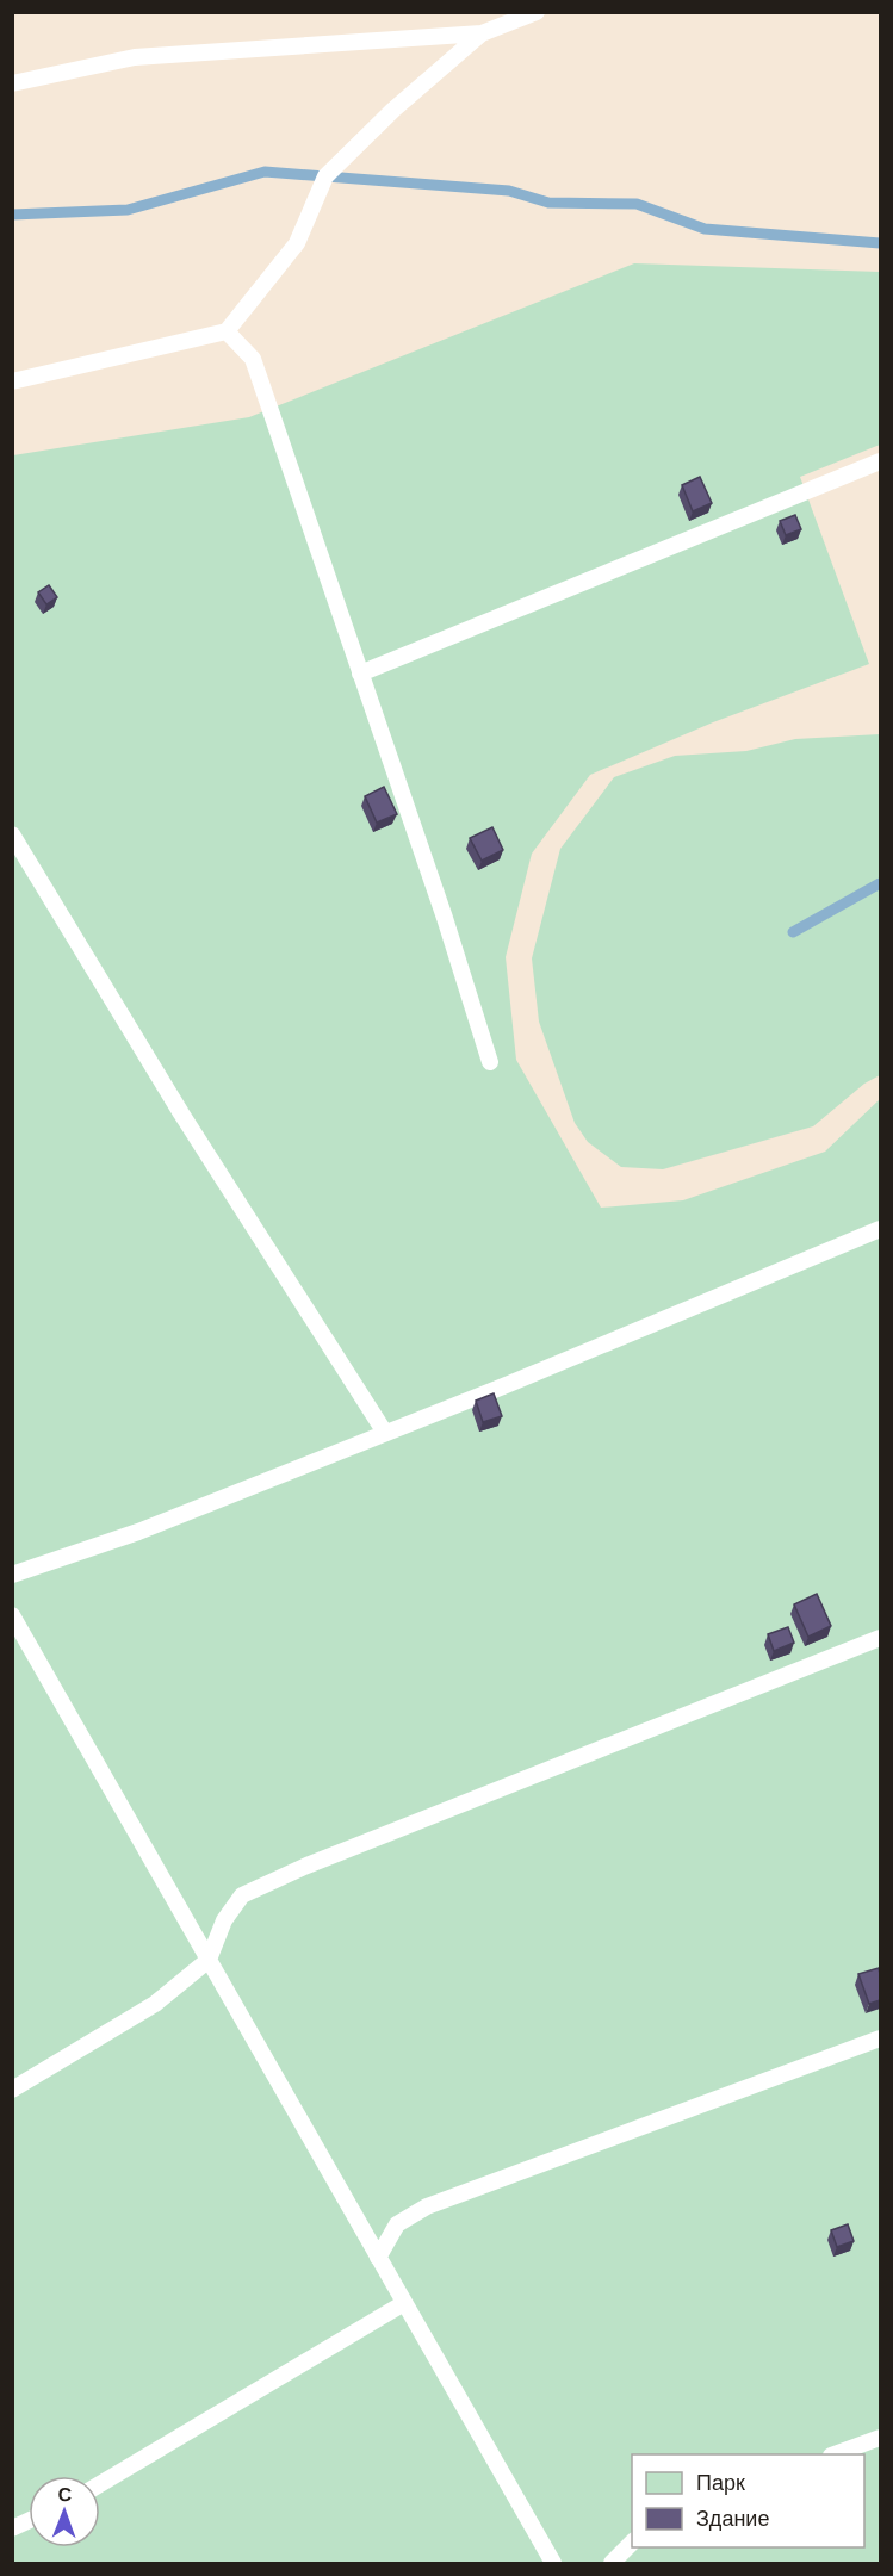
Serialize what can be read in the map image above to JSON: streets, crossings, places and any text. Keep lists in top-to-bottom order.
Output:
{
  "legend": ["Парк", "Здание"],
  "north": "top"
}
